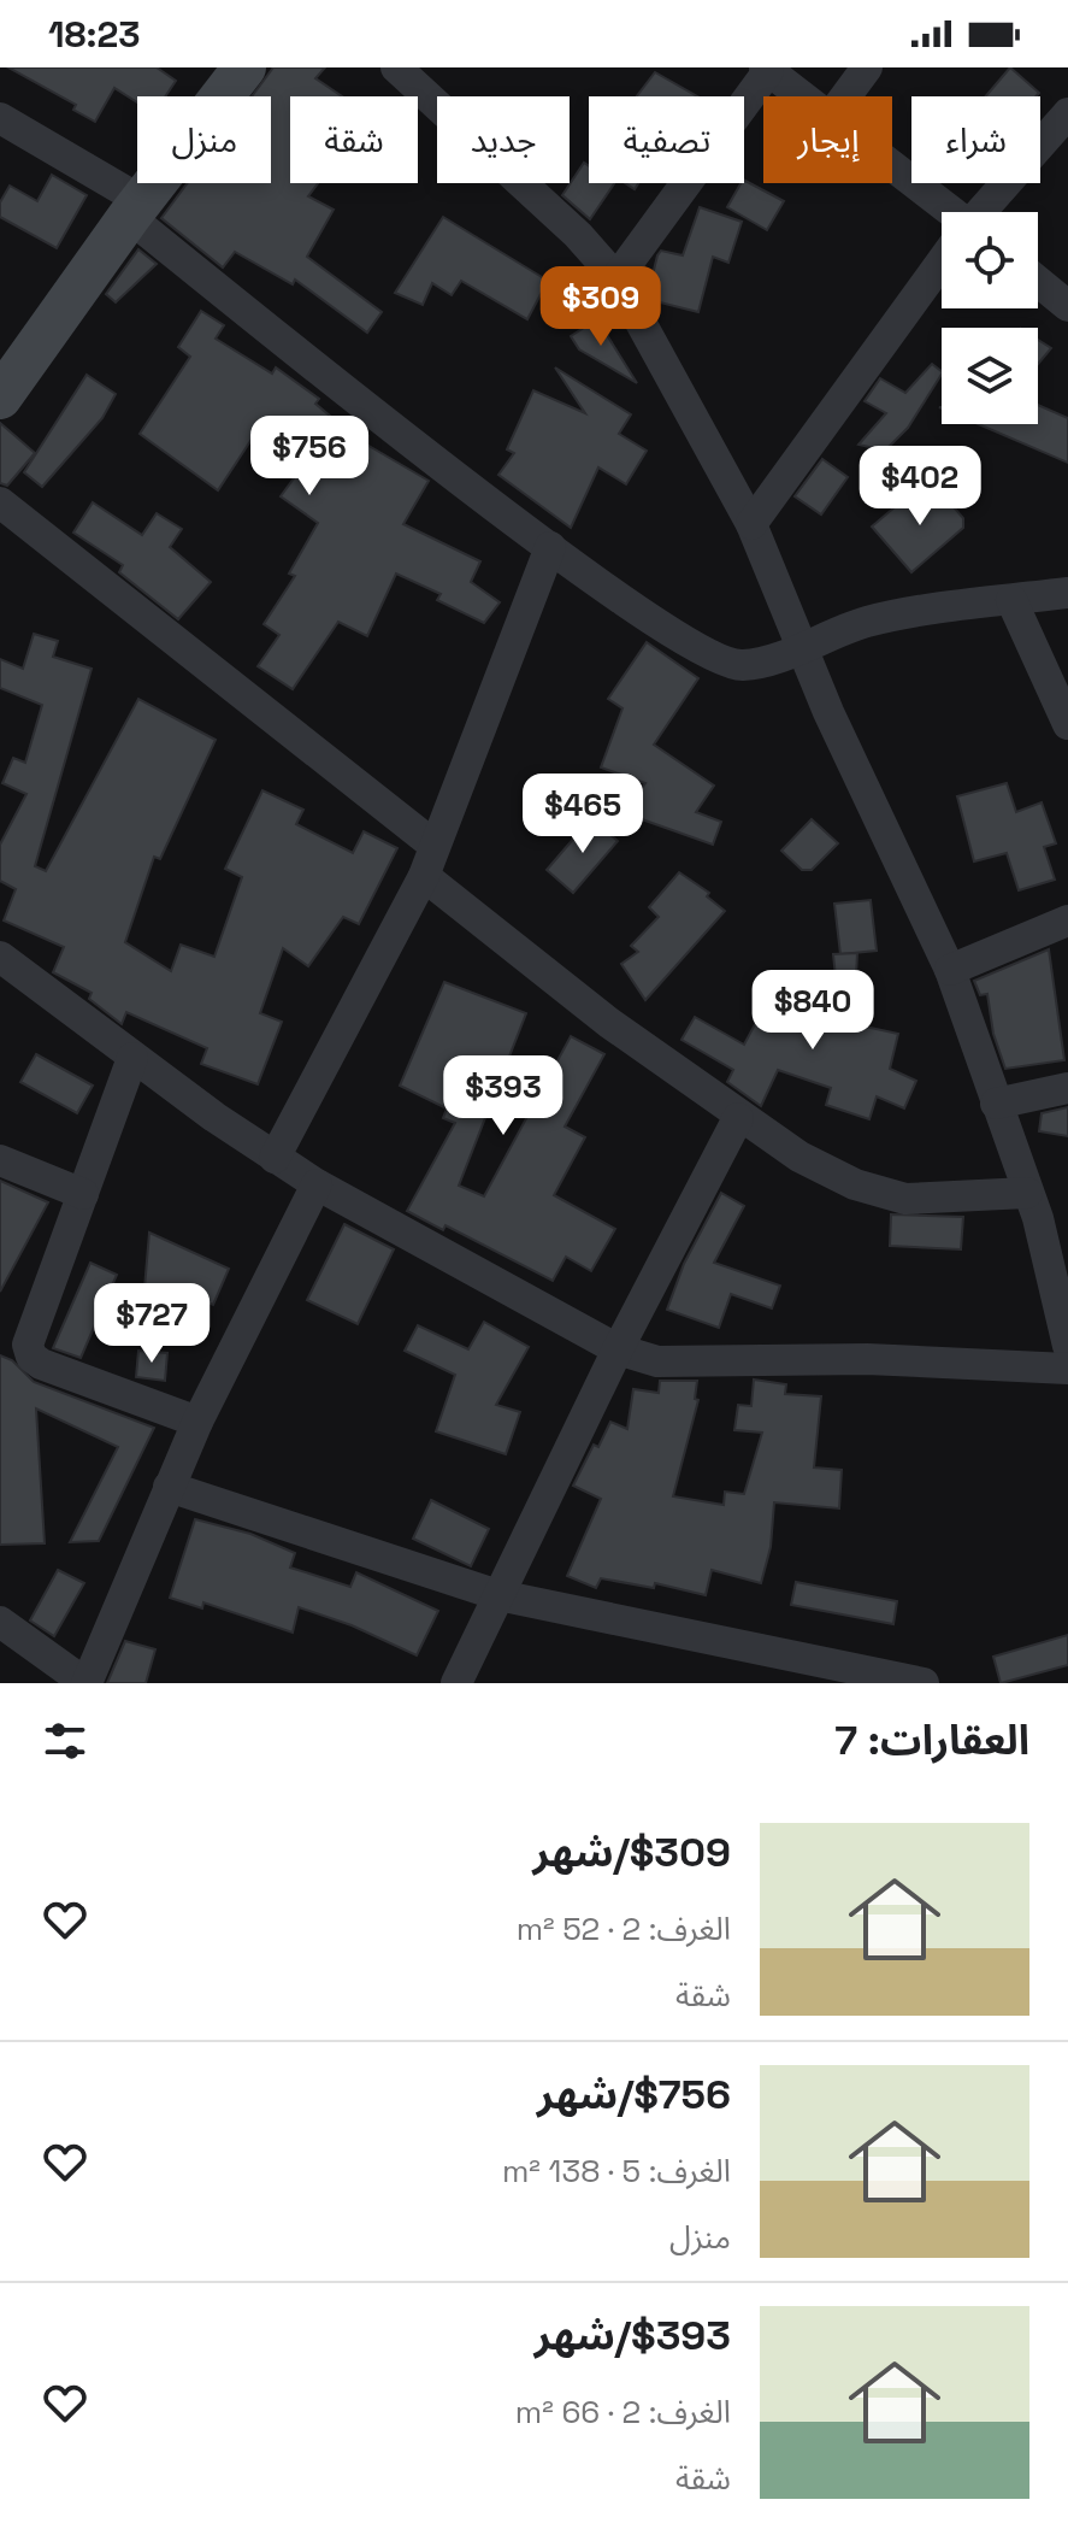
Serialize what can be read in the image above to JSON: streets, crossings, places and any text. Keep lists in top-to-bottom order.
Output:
{
  "page": {
    "status": "18:23",
    "chip": [
      "شراء",
      "إيجار",
      "تصفية",
      "جديد",
      "شقة",
      "منزل"
    ],
    "price": [
      "$309",
      "$756",
      "$402",
      "$465",
      "$840",
      "$393",
      "$727"
    ],
    "heading": "العقارات: 7",
    "list": [
      {
        "name": "$309/شهر",
        "note": "الغرف: 2 · 52 m² · شقة"
      },
      {
        "name": "$756/شهر",
        "note": "الغرف: 5 · 138 m² · منزل"
      },
      {
        "name": "$393/شهر",
        "note": "الغرف: 2 · 66 m² · شقة"
      }
    ]
  }
}
